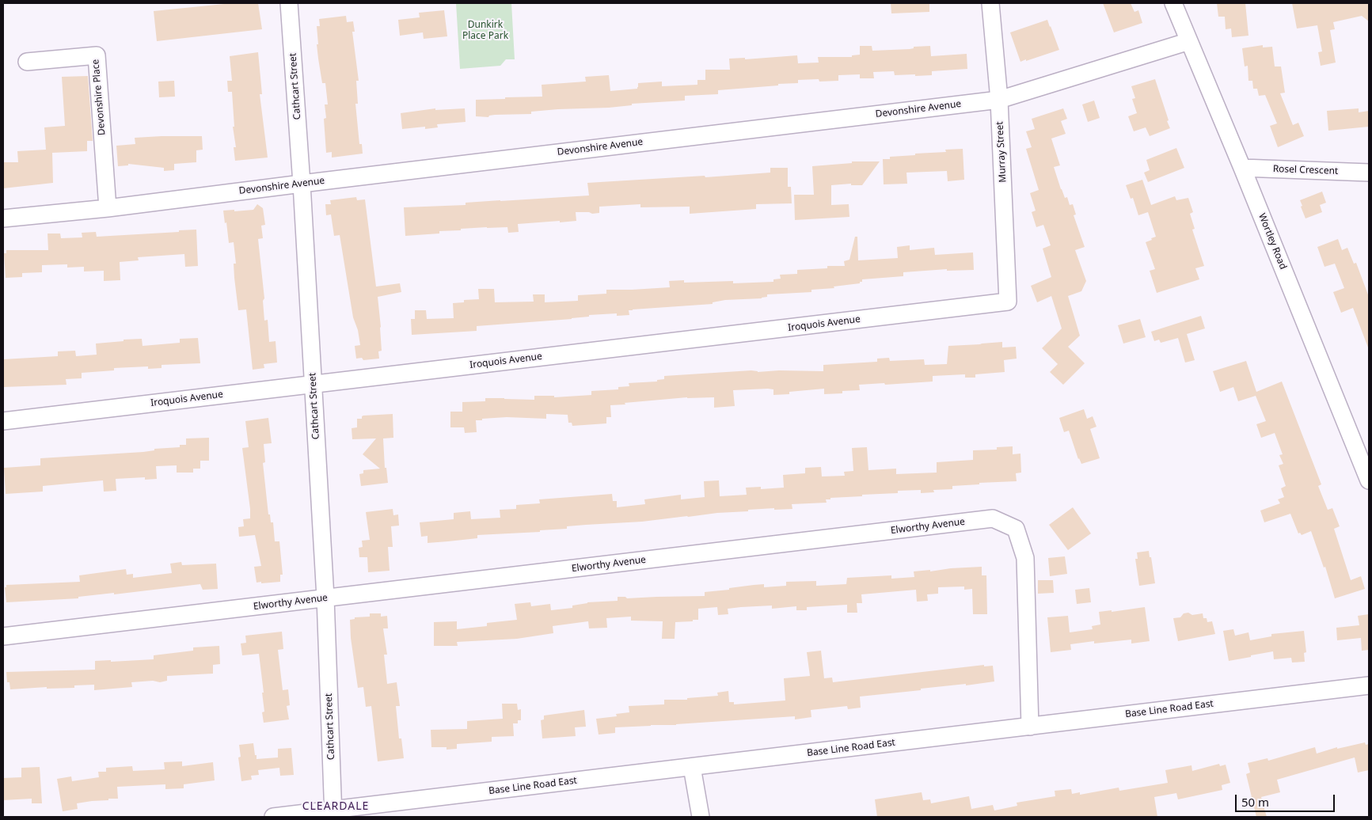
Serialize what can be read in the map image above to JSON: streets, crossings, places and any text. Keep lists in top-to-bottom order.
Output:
{
  "streets": {
    "street": [
      "Cathcart Street",
      "Devonshire Place",
      "Devonshire Avenue",
      "Murray Street",
      "Rosel Crescent",
      "Wortley Road",
      "Iroquois Avenue",
      "Elworthy Avenue",
      "Base Line Road East"
    ]
  },
  "crossings": [
    ["Cathcart Street", "Devonshire Avenue"],
    ["Cathcart Street", "Iroquois Avenue"],
    ["Cathcart Street", "Elworthy Avenue"],
    ["Cathcart Street", "Base Line Road East"],
    ["Devonshire Place", "Devonshire Avenue"],
    ["Devonshire Avenue", "Murray Street"],
    ["Devonshire Avenue", "Wortley Road"],
    ["Murray Street", "Iroquois Avenue"],
    ["Rosel Crescent", "Wortley Road"],
    ["Elworthy Avenue", "Base Line Road East"]
  ],
  "districts": ["CLEARDALE"],
  "parks": ["Dunkirk Place Park"],
  "scale_bar": "50 m"
}
